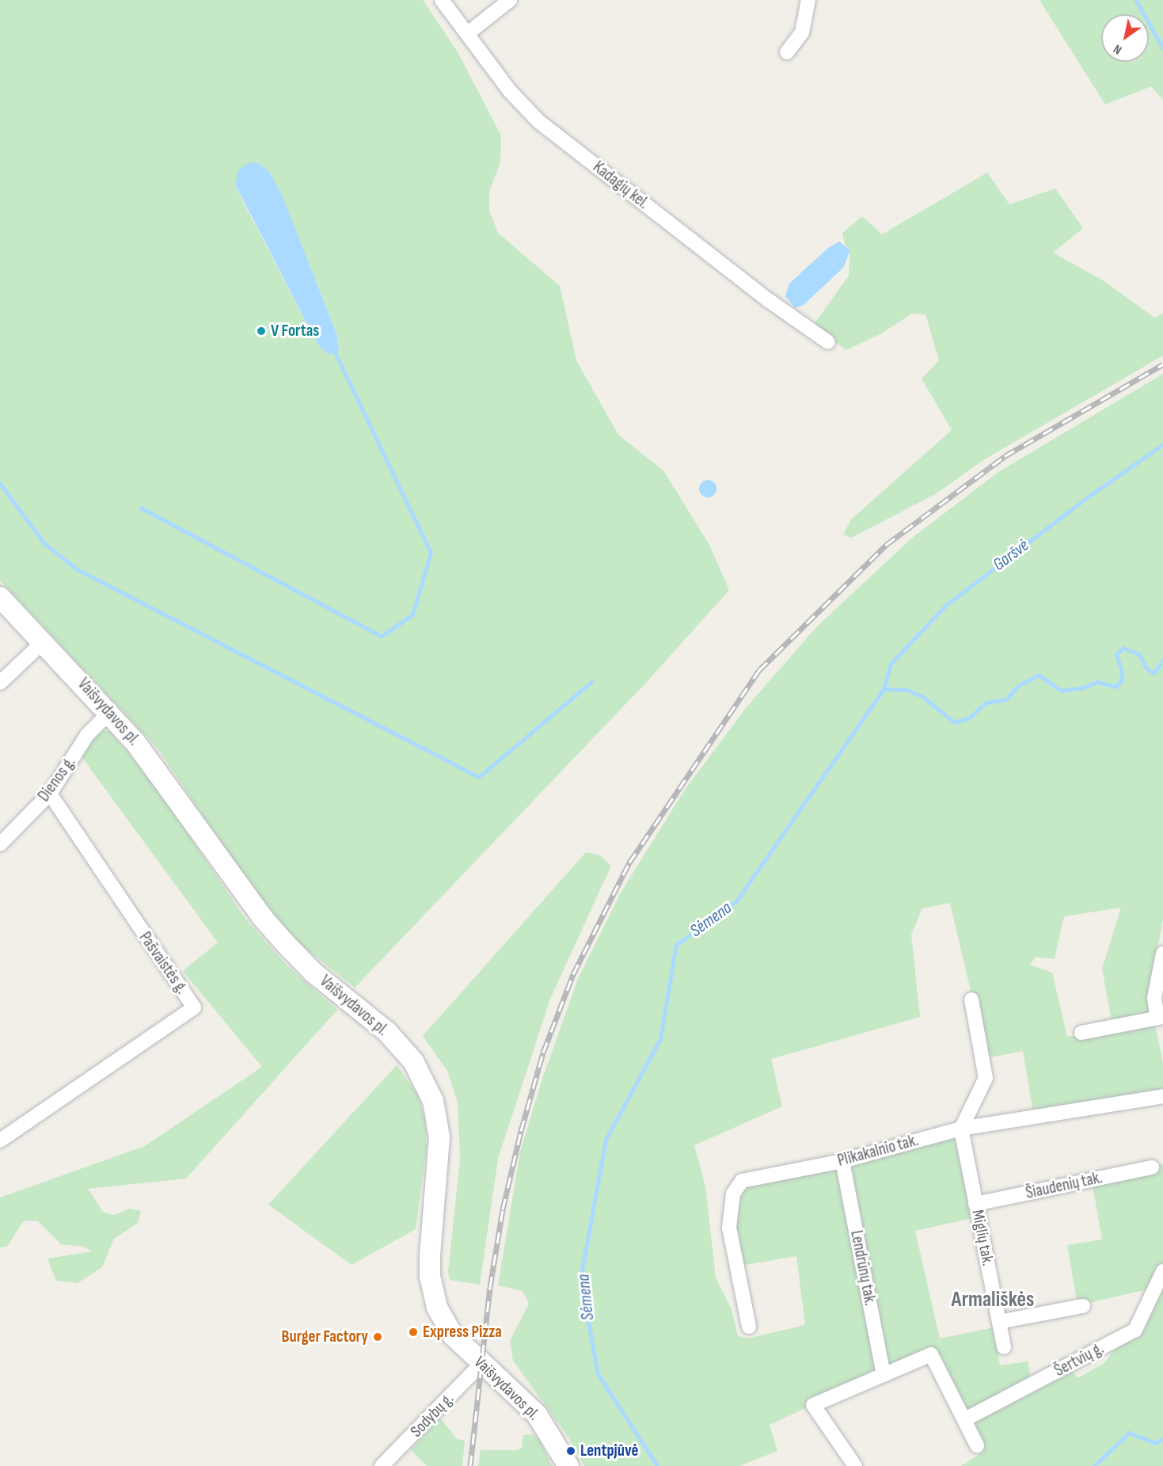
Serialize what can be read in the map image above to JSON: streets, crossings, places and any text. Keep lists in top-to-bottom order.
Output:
{
  "streets": {
    "main road": ["Vaišvydavos pl."],
    "street": [
      "Kadagių kel.",
      "Dienos g.",
      "Pašvaistės g.",
      "Plikakalnio tak.",
      "Šiaudenių tak.",
      "Miglių tak.",
      "Lendrūnų tak.",
      "Šertvių g.",
      "Sodybų g."
    ]
  },
  "crossings": [
    ["Vaišvydavos pl.", "Dienos g."],
    ["Vaišvydavos pl.", "Sodybų g."],
    ["Dienos g.", "Pašvaistės g."],
    ["Plikakalnio tak.", "Miglių tak."],
    ["Plikakalnio tak.", "Lendrūnų tak."],
    ["Šiaudenių tak.", "Miglių tak."]
  ],
  "districts": ["Armališkės"],
  "water": ["Garšvė", "Sėmena"],
  "places": [
    "V Fortas",
    "Express Pizza",
    "Burger Factory",
    "Lentpjūvė"
  ],
  "north": "bottom left"
}
